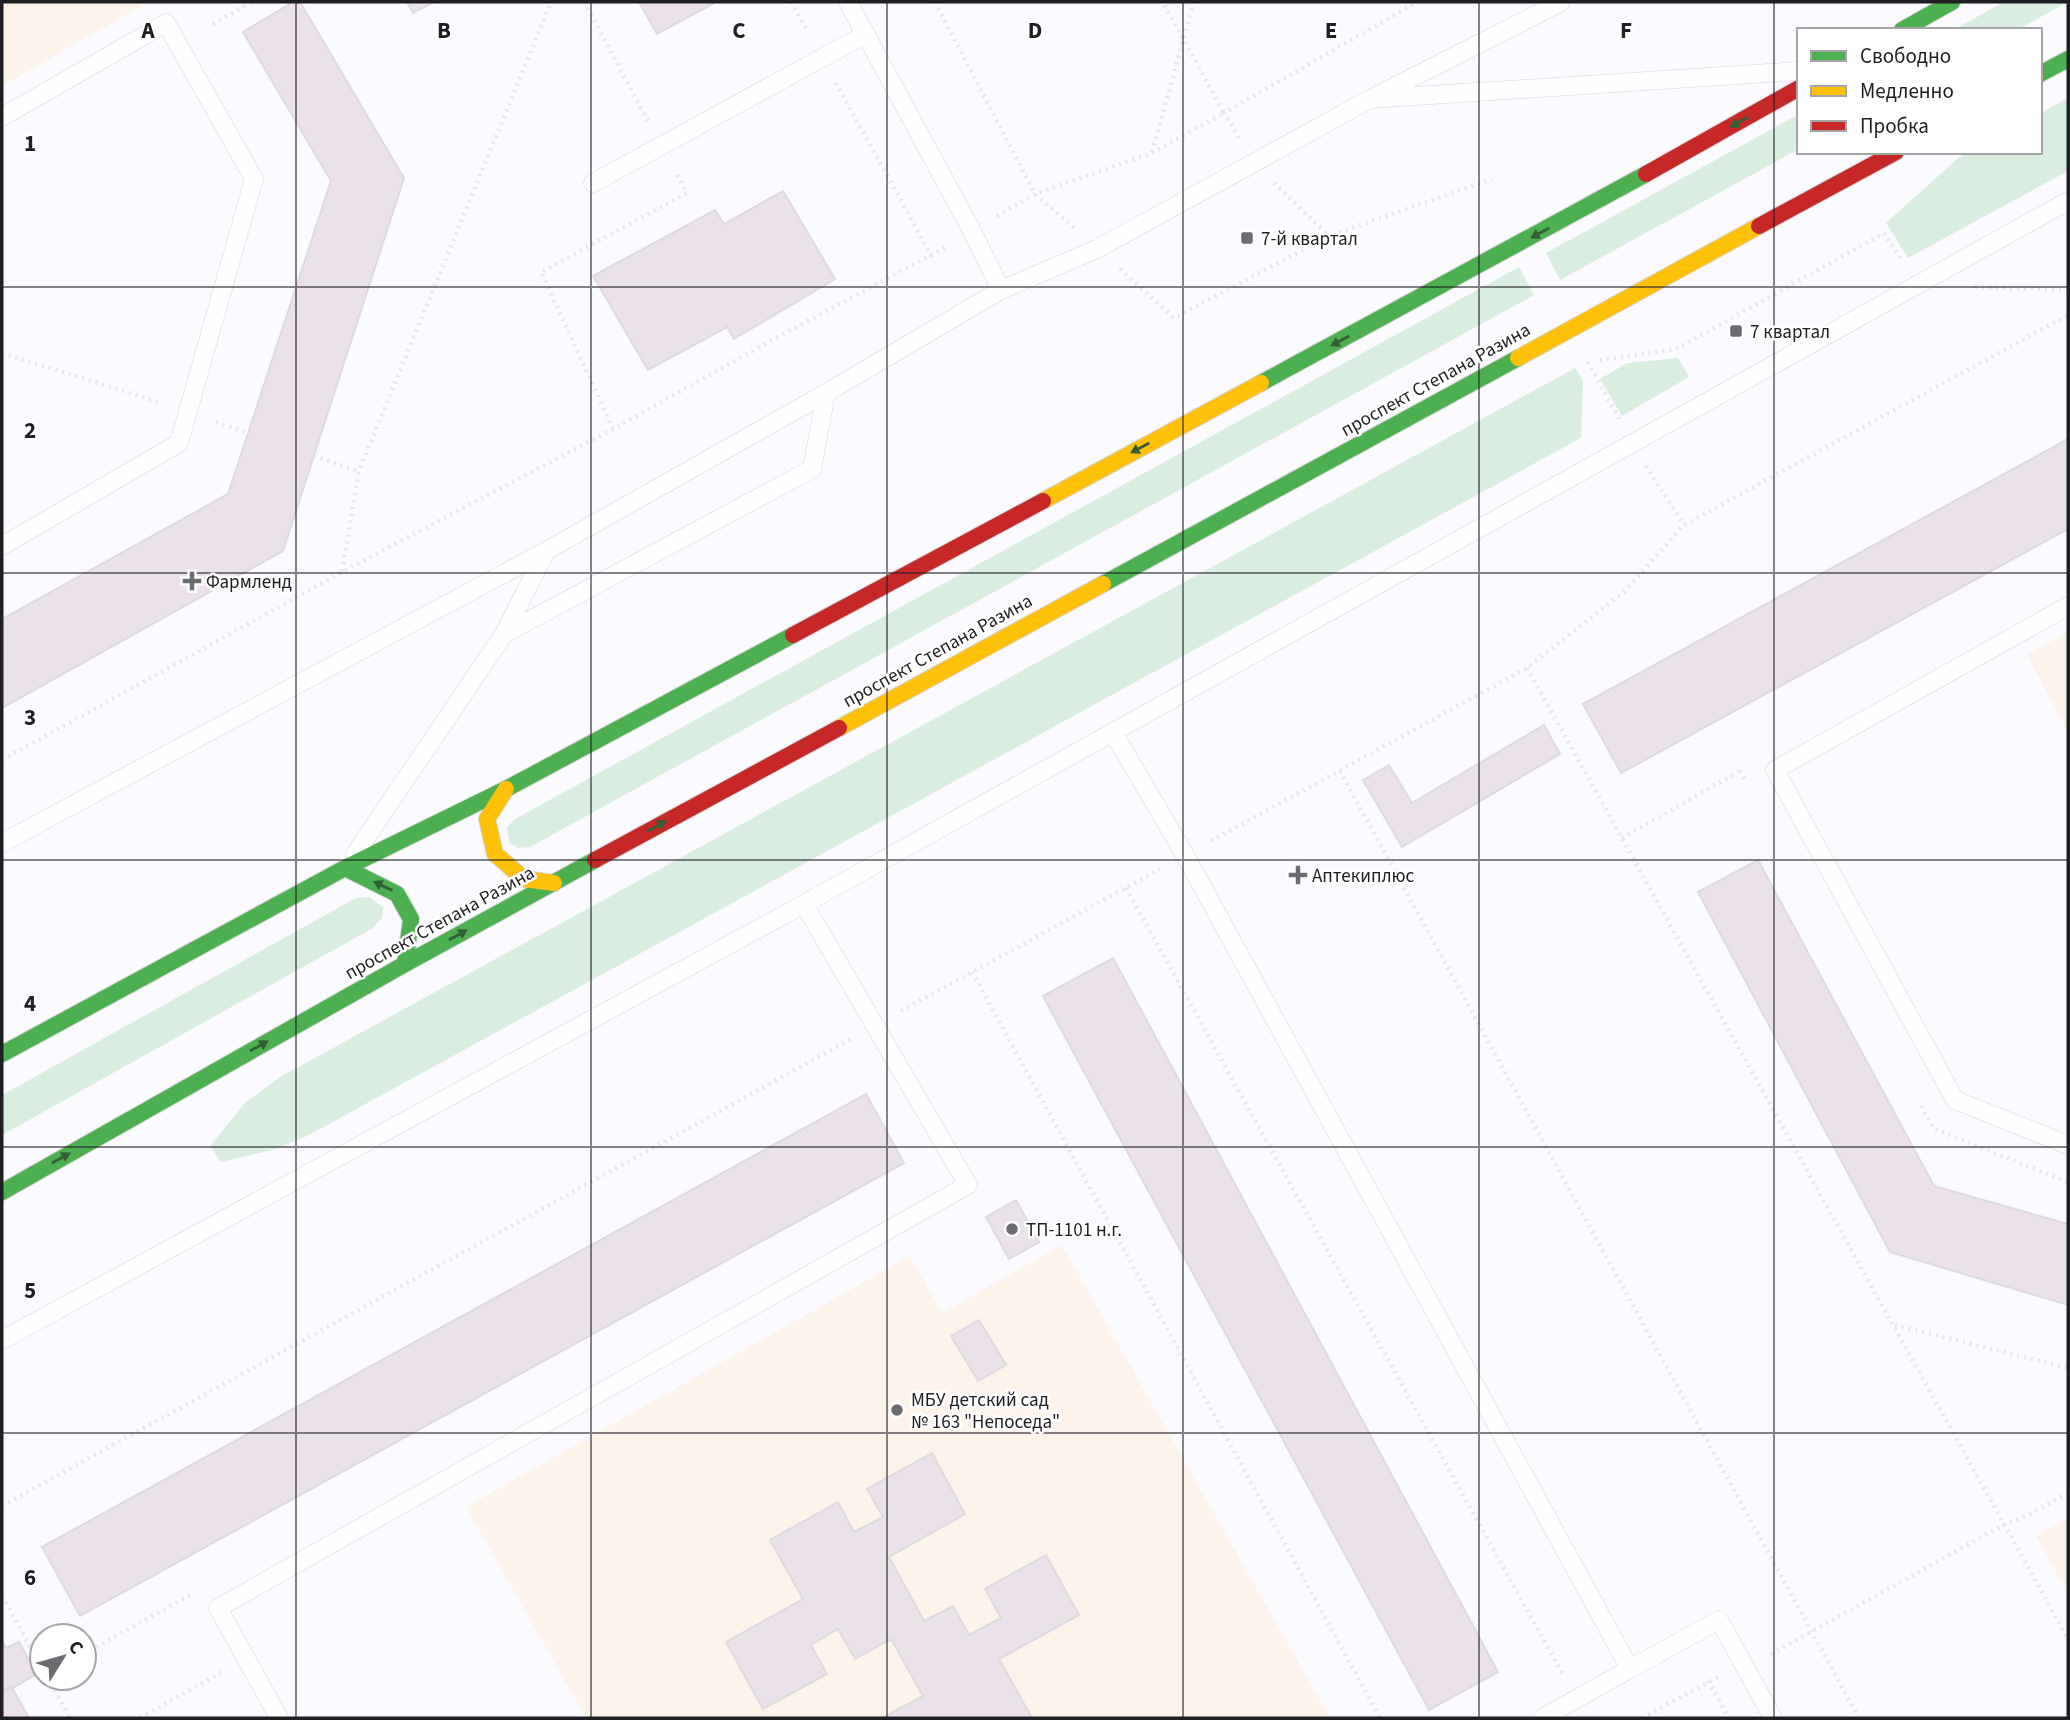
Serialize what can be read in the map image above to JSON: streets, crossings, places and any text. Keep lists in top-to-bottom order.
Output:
{
  "streets": {
    "main road": ["проспект Степана Разина"]
  },
  "places": {
    "transit": ["7-й квартал", "7 квартал"],
    "health": ["Фармленд", "Аптекиплюс"],
    "other": ["ТП-1101 н.г.", "МБУ детский сад № 163 \"Непоседа\""]
  },
  "legend": ["Свободно", "Медленно", "Пробка"],
  "north": "top right",
  "grid": {
    "columns": [
      "A",
      "B",
      "C",
      "D",
      "E",
      "F"
    ],
    "rows": [
      "1",
      "2",
      "3",
      "4",
      "5",
      "6"
    ]
  }
}
